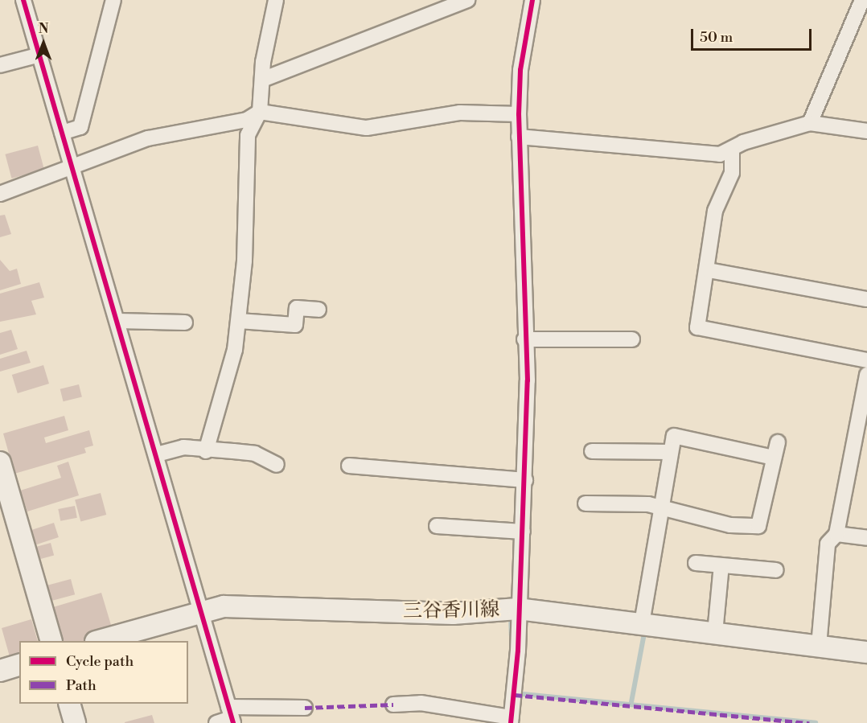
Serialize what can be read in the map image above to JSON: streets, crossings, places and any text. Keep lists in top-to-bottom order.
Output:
{
  "streets": {
    "main road": ["三谷香川線"]
  },
  "legend": ["Cycle path", "Path"],
  "scale_bar": "50 m",
  "north": "top"
}
